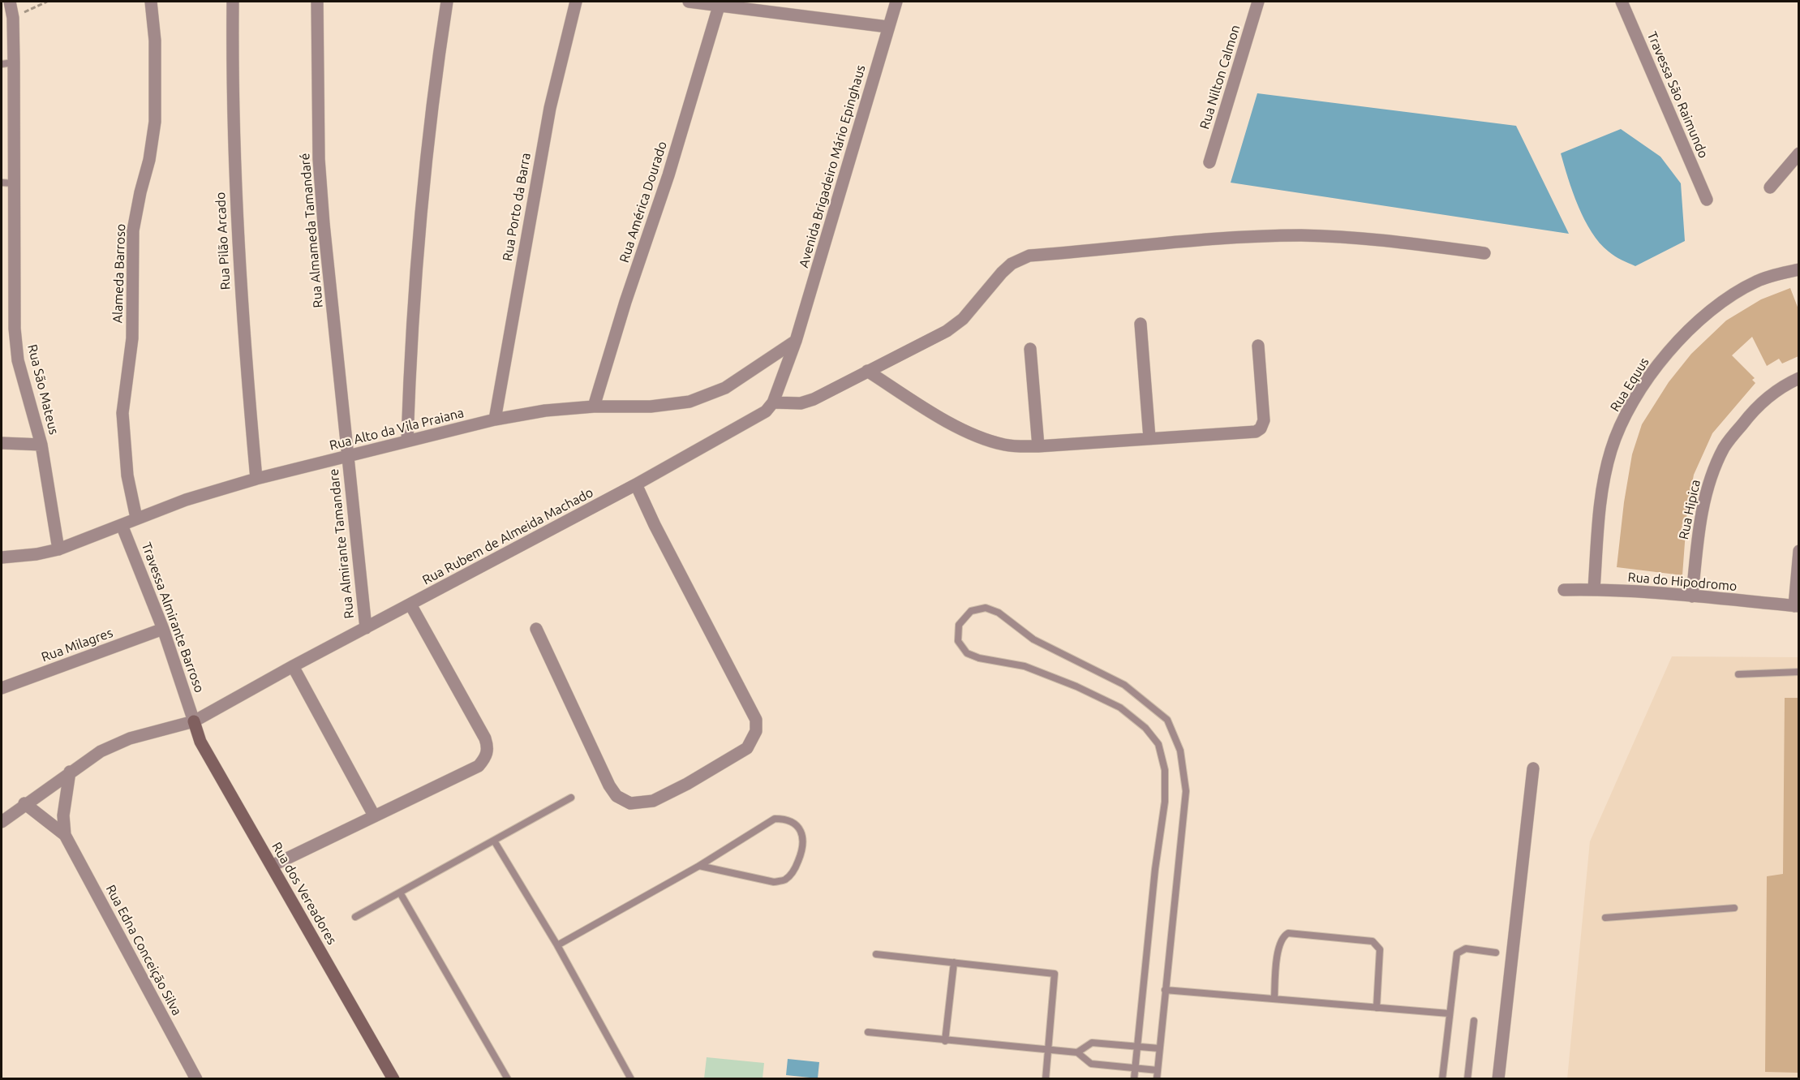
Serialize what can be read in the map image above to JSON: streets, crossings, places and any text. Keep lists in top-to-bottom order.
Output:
{
  "streets": {
    "street": [
      "Rua Nilton Calmon",
      "Travessa São Raimundo",
      "Avenida Brigadeiro Mário Epinghaus",
      "Rua América Dourado",
      "Rua Porto da Barra",
      "Rua Almameda Tamandaré",
      "Rua Pilão Arcado",
      "Alameda Barroso",
      "Rua Equus",
      "Rua São Mateus",
      "Rua Alto da Vila Praiana",
      "Rua Hipica",
      "Rua Rubem de Almeida Machado",
      "Rua Almirante Tamandare",
      "Rua do Hipodromo",
      "Travessa Almirante Barroso",
      "Rua Milagres",
      "Rua dos Vereadores",
      "Rua Edna Conceição Silva"
    ]
  },
  "crossings": [
    ["Avenida Brigadeiro Mário Epinghaus", "Rua Alto da Vila Praiana"],
    ["Rua América Dourado", "Rua Alto da Vila Praiana"],
    ["Rua Porto da Barra", "Rua Alto da Vila Praiana"],
    ["Rua Almameda Tamandaré", "Rua Alto da Vila Praiana"],
    ["Rua Almameda Tamandaré", "Rua Almirante Tamandare"],
    ["Rua Pilão Arcado", "Rua Alto da Vila Praiana"],
    ["Alameda Barroso", "Rua Alto da Vila Praiana"],
    ["Rua Equus", "Rua do Hipodromo"],
    ["Rua São Mateus", "Rua Alto da Vila Praiana"],
    ["Rua Alto da Vila Praiana", "Rua Almirante Tamandare"],
    ["Rua Alto da Vila Praiana", "Travessa Almirante Barroso"],
    ["Rua Hipica", "Rua do Hipodromo"],
    ["Rua Rubem de Almeida Machado", "Rua Almirante Tamandare"],
    ["Rua Rubem de Almeida Machado", "Travessa Almirante Barroso"],
    ["Rua Rubem de Almeida Machado", "Rua dos Vereadores"],
    ["Travessa Almirante Barroso", "Rua Milagres"],
    ["Travessa Almirante Barroso", "Rua dos Vereadores"]
  ]
}
